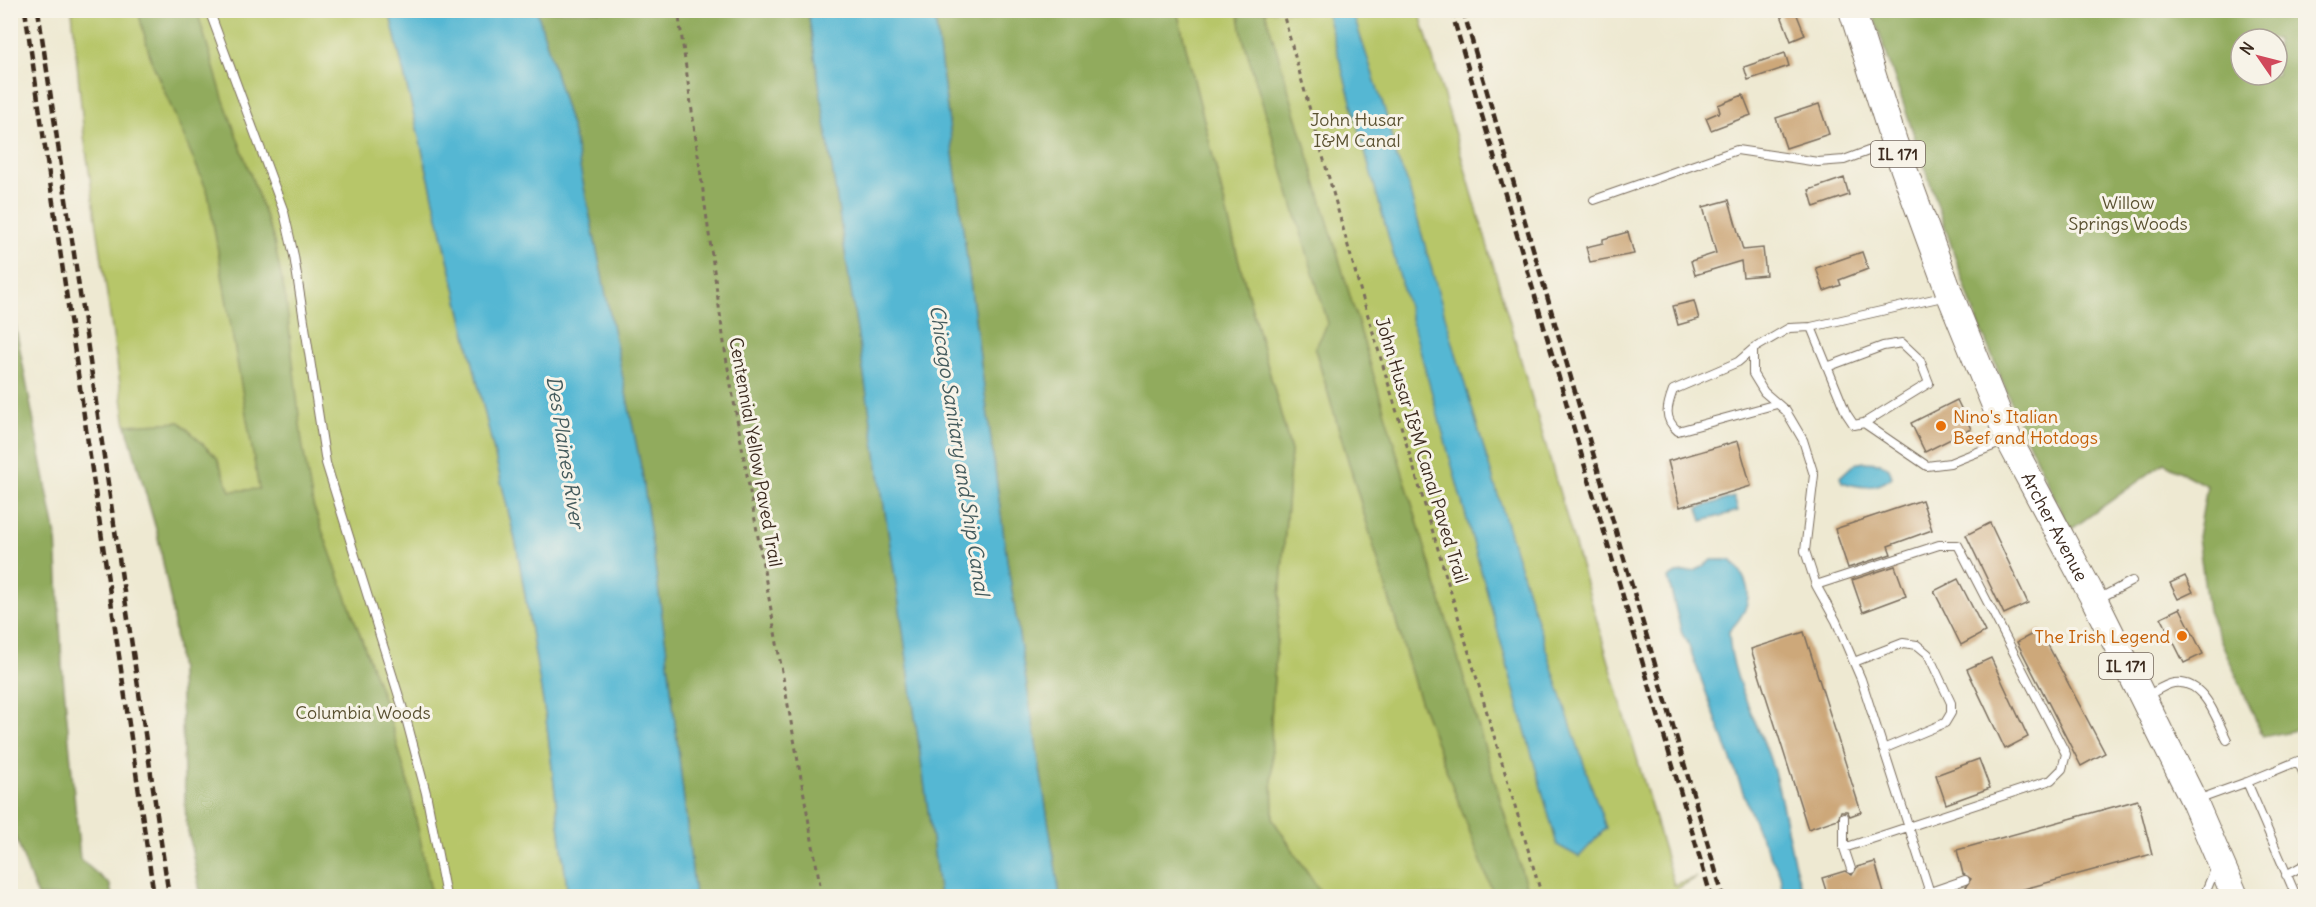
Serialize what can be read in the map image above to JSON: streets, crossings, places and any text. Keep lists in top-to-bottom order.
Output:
{
  "streets": {
    "main road": ["IL 171", "Archer Avenue"],
    "path": ["John Husar I&M Canal Paved Trail", "Centennial Yellow Paved Trail"]
  },
  "water": ["Chicago Sanitary and Ship Canal", "Des Plaines River"],
  "parks": ["John Husar I&M Canal", "Willow Springs Woods", "Columbia Woods"],
  "places": ["Nino's Italian Beef and Hotdogs", "The Irish Legend"],
  "north": "top left"
}
